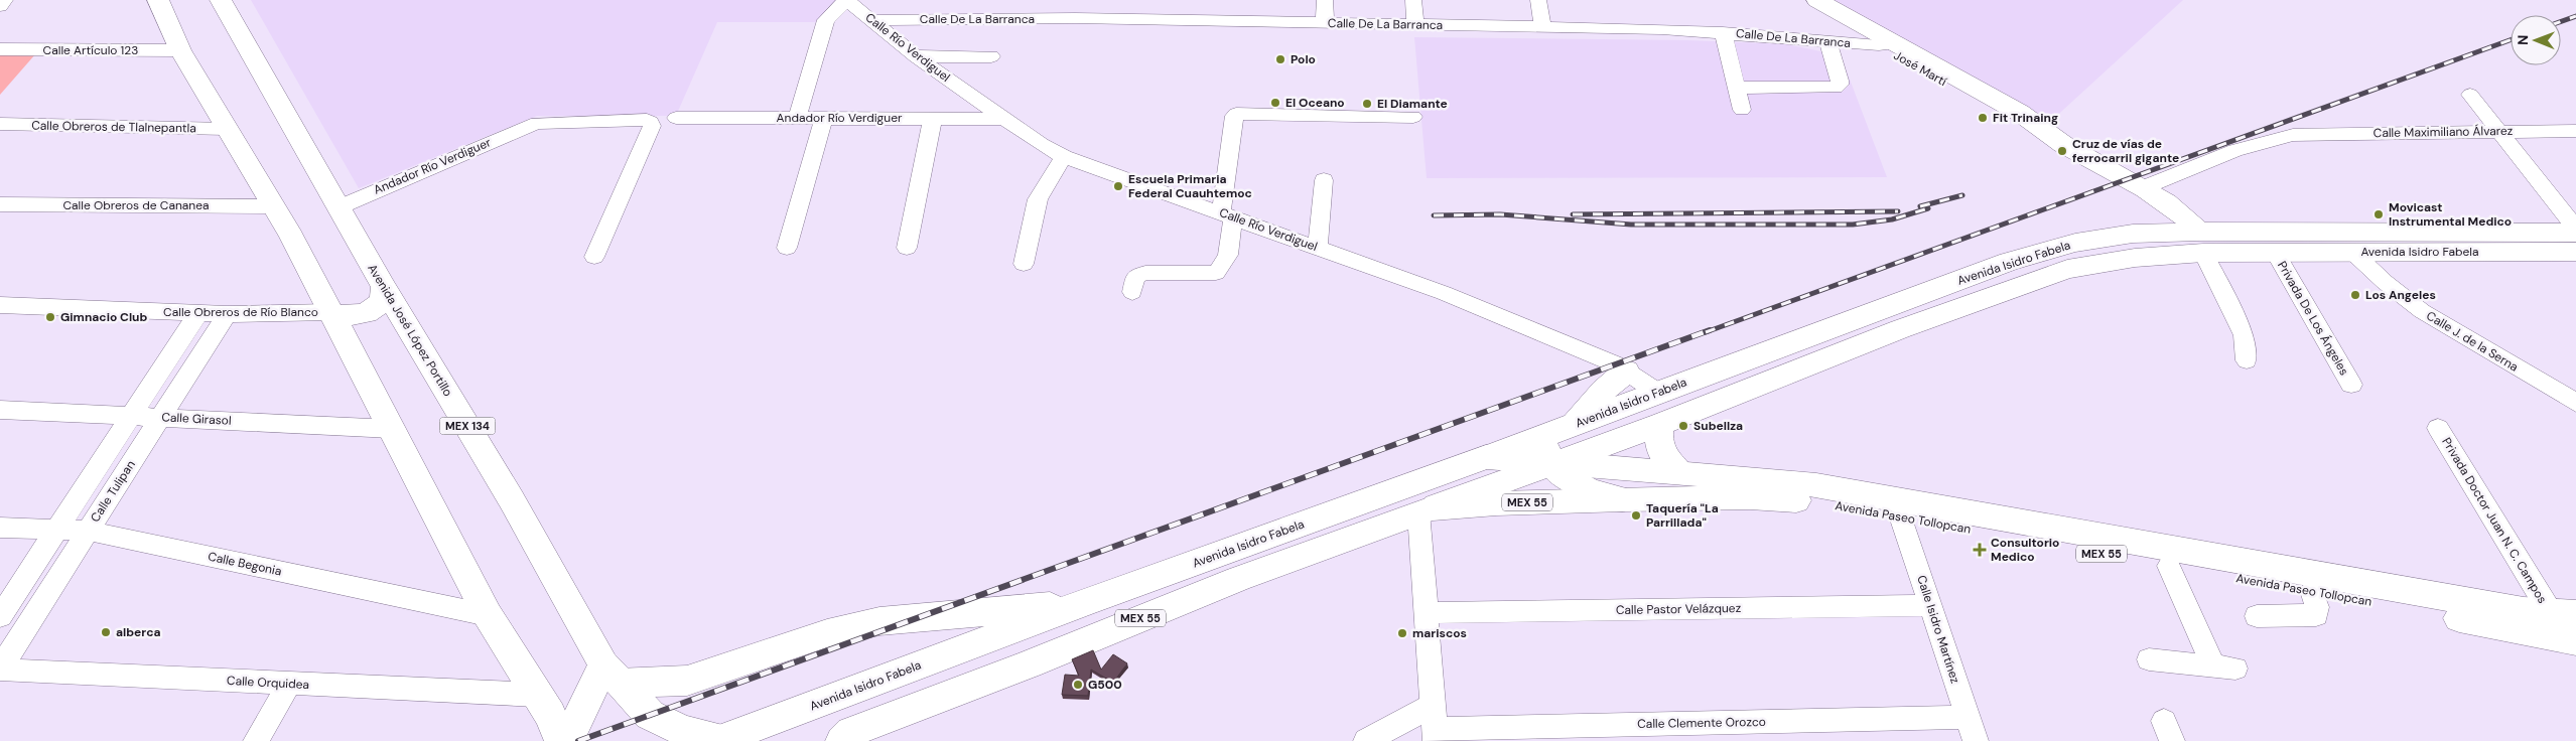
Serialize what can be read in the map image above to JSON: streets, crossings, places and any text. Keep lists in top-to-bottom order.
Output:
{
  "streets": {
    "main road": [
      "José Martí",
      "Avenida Isidro Fabela",
      "Avenida José López Portillo",
      "MEX 134",
      "MEX 55",
      "Avenida Paseo Tollopcan"
    ],
    "street": [
      "Calle De La Barranca",
      "Calle Río Verdiguel",
      "Calle Artículo 123",
      "Andador Río Verdiguer",
      "Calle Obreros de Tlalnepantla",
      "Calle Maximiliano Álvarez",
      "Calle Obreros de Cananea",
      "Calle Obreros de Río Blanco",
      "Privada De Los Ángeles",
      "Calle J. de la Serna",
      "Calle Girasol",
      "Calle Tulipan",
      "Privada Doctor Juan N. C. Campos",
      "Calle Begonia",
      "Calle Pastor Velázquez",
      "Calle Isidro Martínez",
      "Calle Orquidea",
      "Calle Clemente Orozco"
    ]
  },
  "crossings": [
    ["Calle De La Barranca", "Calle Río Verdiguel"],
    ["Calle De La Barranca", "José Martí"],
    ["Calle Río Verdiguel", "Andador Río Verdiguer"],
    ["Calle Río Verdiguel", "Avenida Isidro Fabela"],
    ["José Martí", "Calle Maximiliano Álvarez"],
    ["Andador Río Verdiguer", "Avenida José López Portillo"],
    ["Avenida Isidro Fabela", "Privada De Los Ángeles"],
    ["Avenida Isidro Fabela", "Avenida José López Portillo"],
    ["Avenida Isidro Fabela", "Calle J. de la Serna"],
    ["Avenida Isidro Fabela", "Avenida Paseo Tollopcan"],
    ["Calle Obreros de Río Blanco", "Calle Tulipan"],
    ["Calle Girasol", "Calle Tulipan"],
    ["Calle Tulipan", "Calle Begonia"],
    ["Calle Tulipan", "Calle Orquidea"],
    ["Avenida Paseo Tollopcan", "Privada Doctor Juan N. C. Campos"],
    ["Avenida Paseo Tollopcan", "Calle Isidro Martínez"],
    ["Calle Pastor Velázquez", "Calle Isidro Martínez"],
    ["Calle Isidro Martínez", "Calle Clemente Orozco"]
  ],
  "places": {
    "other": [
      "Polo",
      "El Oceano",
      "El Diamante",
      "Fit Trinaing",
      "Cruz de vías de ferrocarril gigante",
      "Escuela Primaria Federal Cuauhtemoc",
      "Movicast Instrumental Medico",
      "Los Angeles",
      "Gimnacio Club",
      "Subellza",
      "Taquería \"La Parrillada\"",
      "alberca",
      "mariscos",
      "G500"
    ],
    "health": ["Consultorio Medico"]
  },
  "north": "left"
}
